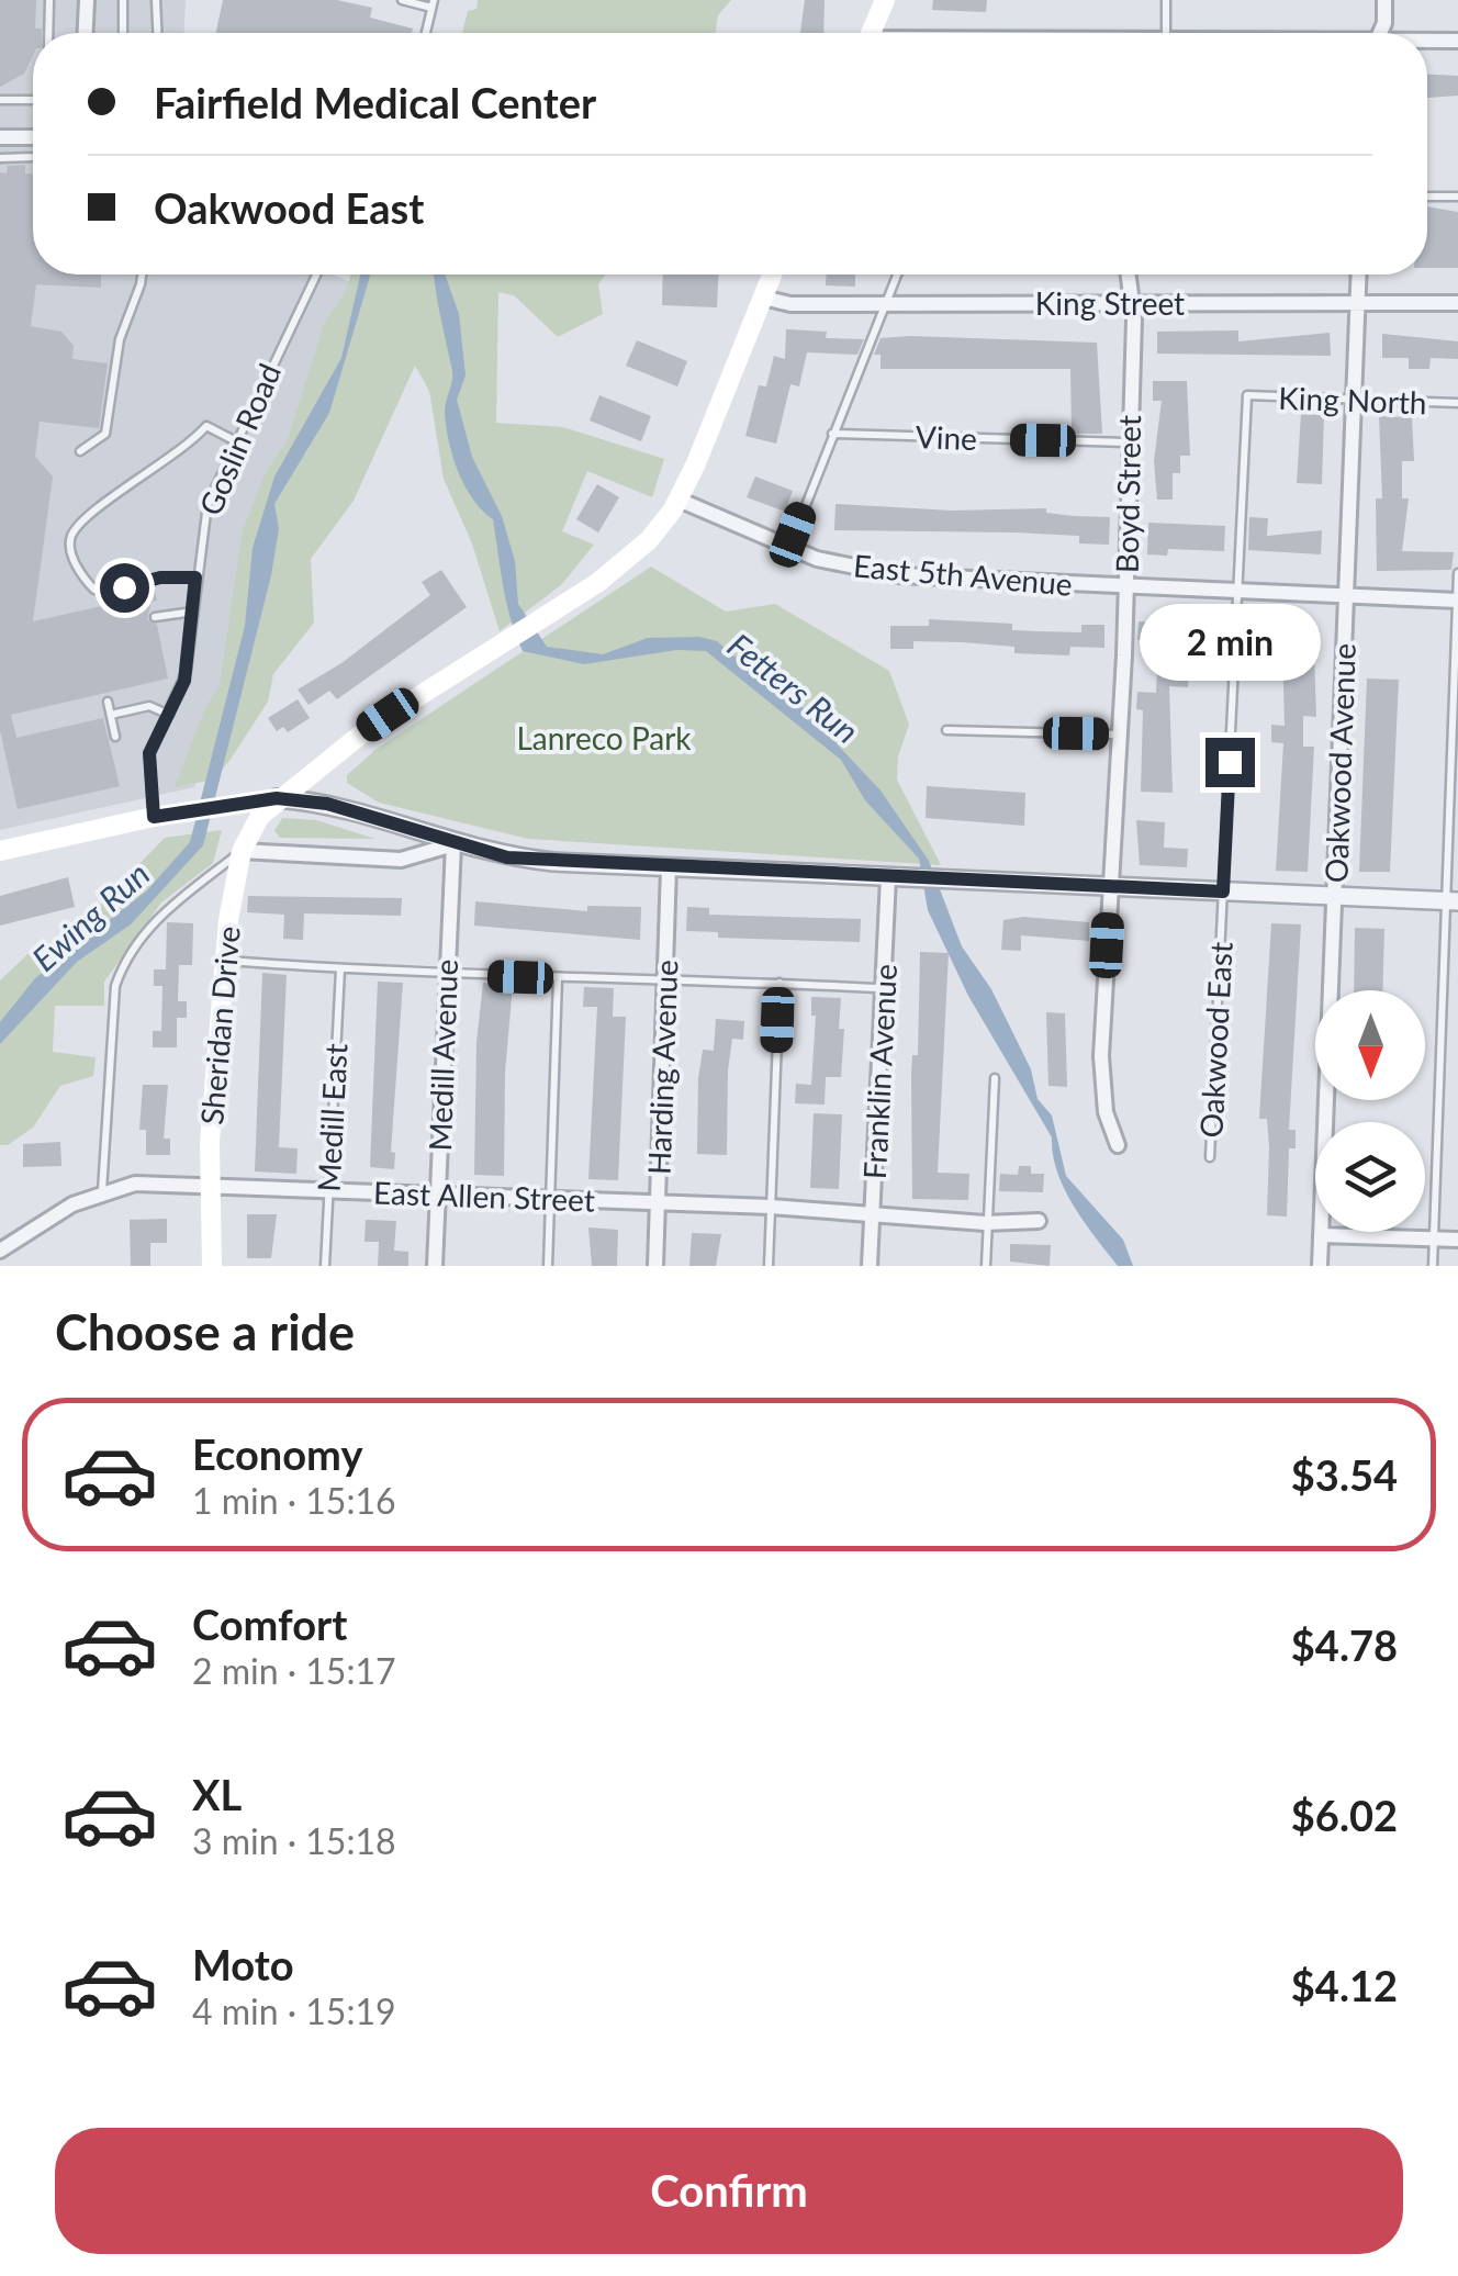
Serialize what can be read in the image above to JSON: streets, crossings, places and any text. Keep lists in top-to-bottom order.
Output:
{
  "streets": {
    "main road": ["Sheridan Drive"],
    "street": [
      "King Street",
      "Boyd Street",
      "East 5th Avenue",
      "Oakwood Avenue",
      "Medill Avenue",
      "Harding Avenue",
      "Franklin Avenue",
      "East Allen Street"
    ],
    "lane": [
      "King North",
      "Vine",
      "Goslin Road",
      "Oakwood East",
      "Medill East"
    ]
  },
  "crossings": [
    ["King Street", "Boyd Street"],
    ["King Street", "Oakwood Avenue"],
    ["King North", "Oakwood Avenue"],
    ["King North", "Oakwood East"],
    ["Vine", "Boyd Street"],
    ["Boyd Street", "East 5th Avenue"],
    ["East 5th Avenue", "Oakwood Avenue"],
    ["East 5th Avenue", "Oakwood East"],
    ["Sheridan Drive", "East Allen Street"],
    ["Medill Avenue", "East Allen Street"],
    ["Harding Avenue", "East Allen Street"],
    ["Franklin Avenue", "East Allen Street"],
    ["Medill East", "East Allen Street"]
  ],
  "water": ["Fetters Run", "Ewing Run"],
  "parks": ["Lanreco Park"],
  "north": "bottom",
  "page": {
    "banner": ["Fairfield Medical Center", "Oakwood East"],
    "bubble": "2 min",
    "heading": "Choose a ride",
    "list": [
      {
        "name": "Economy",
        "note": "1 min · 15:16",
        "value": "$3.54"
      },
      {
        "name": "Comfort",
        "note": "2 min · 15:17",
        "value": "$4.78"
      },
      {
        "name": "XL",
        "note": "3 min · 15:18",
        "value": "$6.02"
      },
      {
        "name": "Moto",
        "note": "4 min · 15:19",
        "value": "$4.12"
      }
    ],
    "buttons": "Confirm"
  }
}
